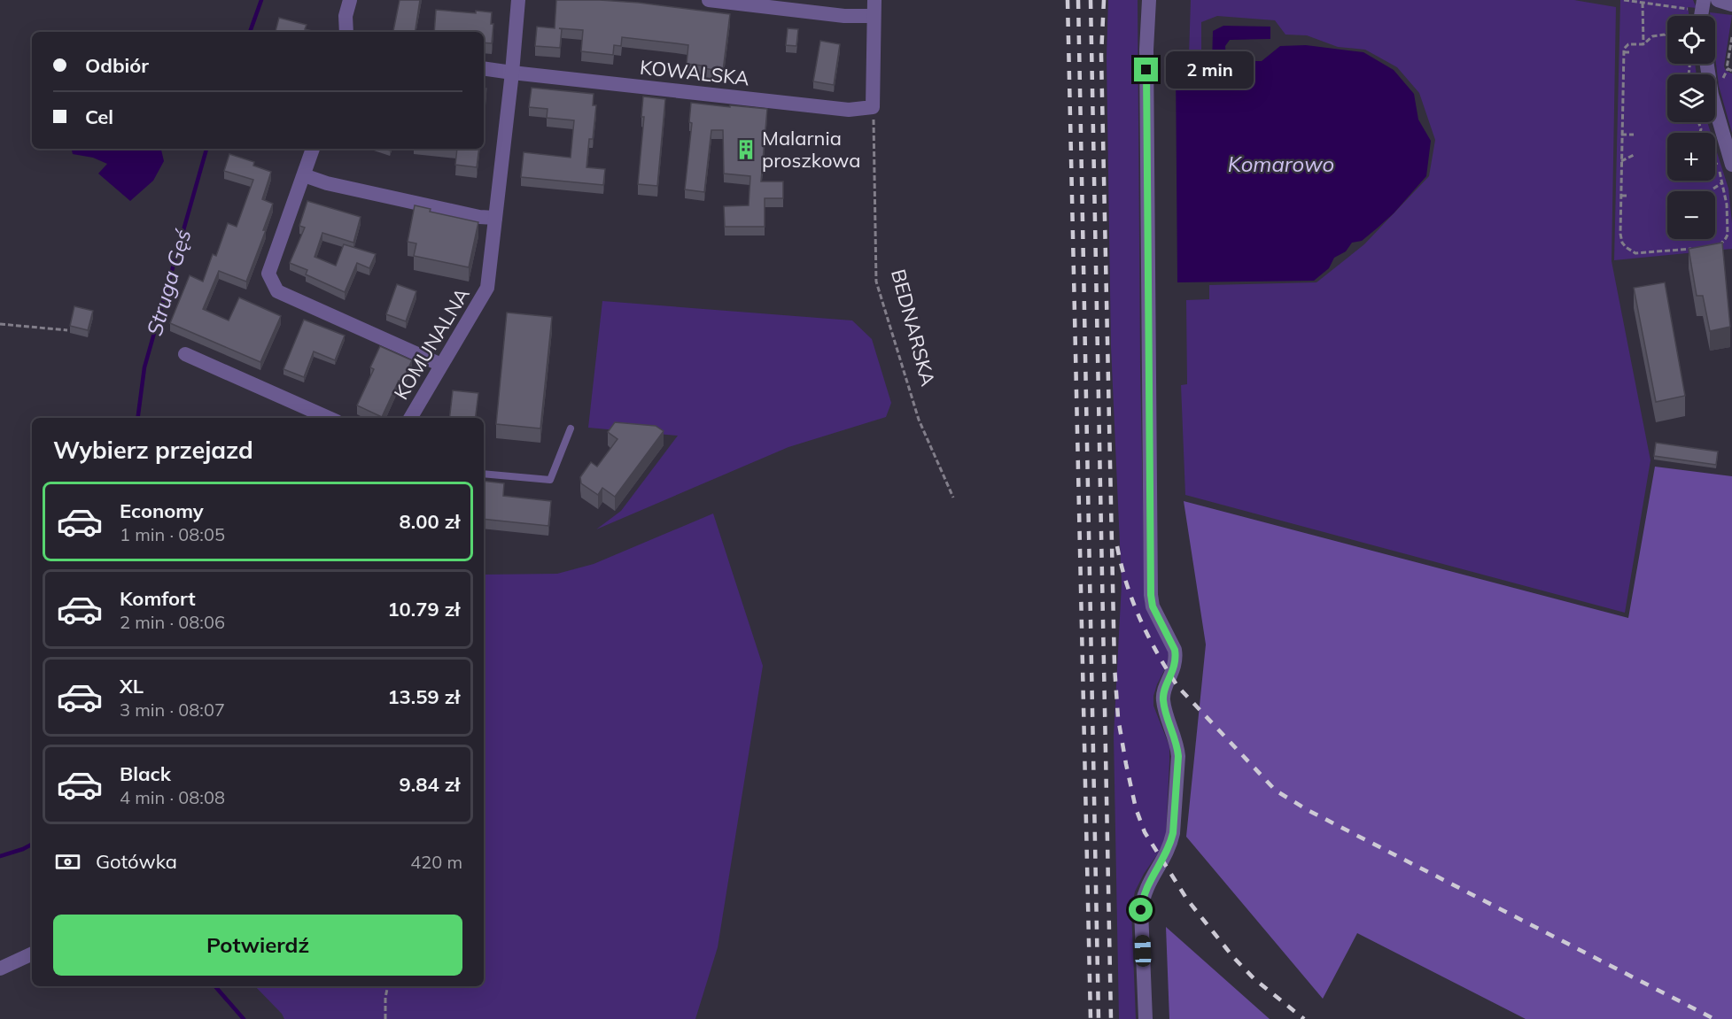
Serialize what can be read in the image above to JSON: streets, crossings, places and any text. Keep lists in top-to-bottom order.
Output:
{
  "streets": {
    "street": ["KOWALSKA", "KOMUNALNA"],
    "path": ["BEDNARSKA"]
  },
  "crossings": [
    ["KOWALSKA", "BEDNARSKA"],
    ["KOWALSKA", "KOMUNALNA"]
  ],
  "water": ["Komarowo", "Struga Gęś"],
  "places": {
    "building": ["Malarnia proszkowa"]
  },
  "page": {
    "map_buttons": ["+", "−"],
    "banner": ["Odbiór", "Cel"],
    "bubble": "2 min",
    "heading": "Wybierz przejazd",
    "list": [
      {
        "name": "Economy",
        "note": "1 min · 08:05",
        "value": "8.00 zł"
      },
      {
        "name": "Komfort",
        "note": "2 min · 08:06",
        "value": "10.79 zł"
      },
      {
        "name": "XL",
        "note": "3 min · 08:07",
        "value": "13.59 zł"
      },
      {
        "name": "Black",
        "note": "4 min · 08:08",
        "value": "9.84 zł"
      }
    ],
    "pay": ["Gotówka", "420 m"],
    "buttons": "Potwierdź"
  }
}
